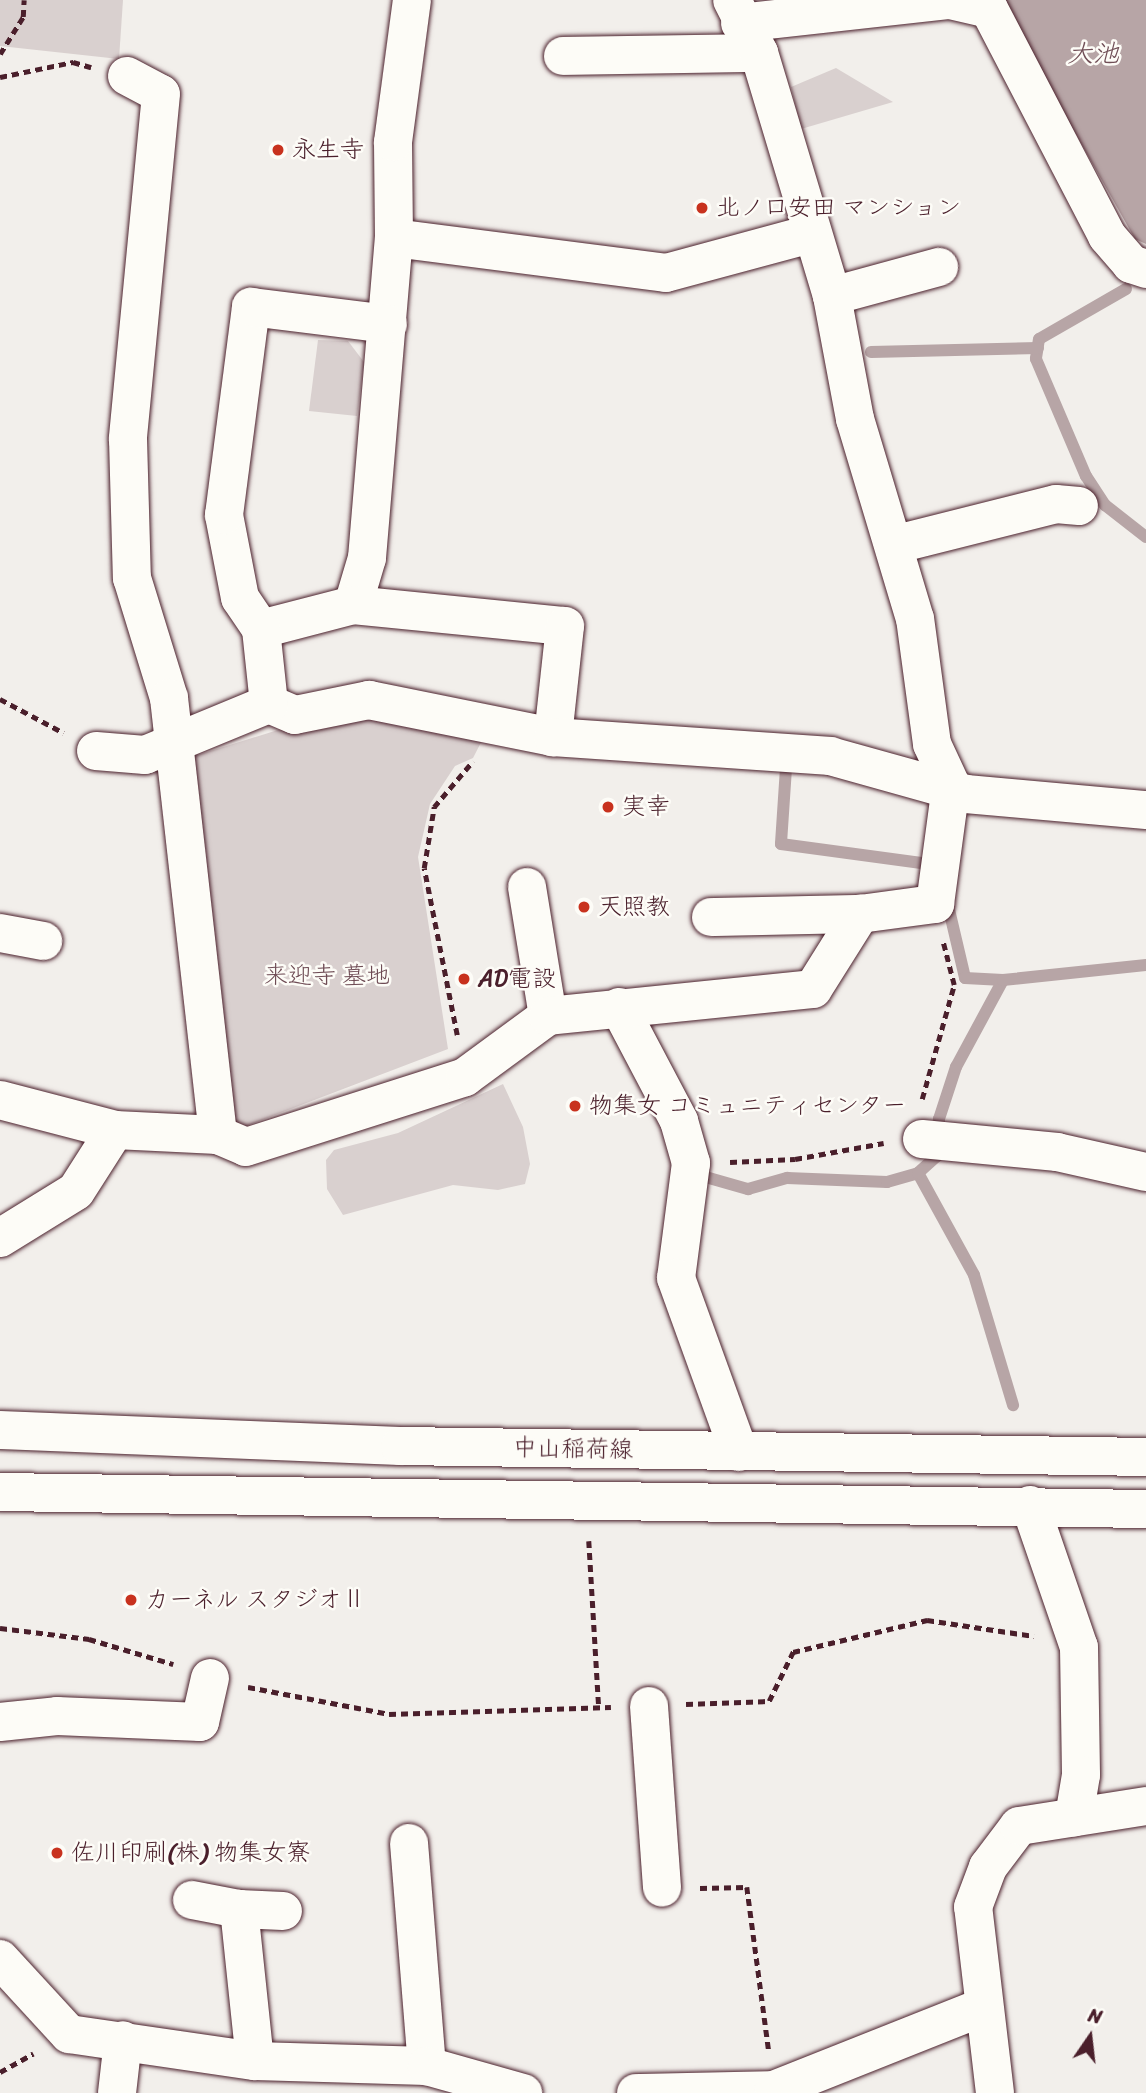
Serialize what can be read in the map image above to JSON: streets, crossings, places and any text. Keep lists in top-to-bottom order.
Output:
{
  "streets": {
    "street": ["中山稲荷線"]
  },
  "water": ["大池"],
  "parks": ["来迎寺 墓地"],
  "places": [
    "永生寺",
    "北ノ口安田 マンション",
    "実幸",
    "天照教",
    "AD電設",
    "物集女 コミュニティセンター",
    "カーネル スタジオⅡ",
    "佐川印刷(株) 物集女寮"
  ],
  "north": "top"
}
